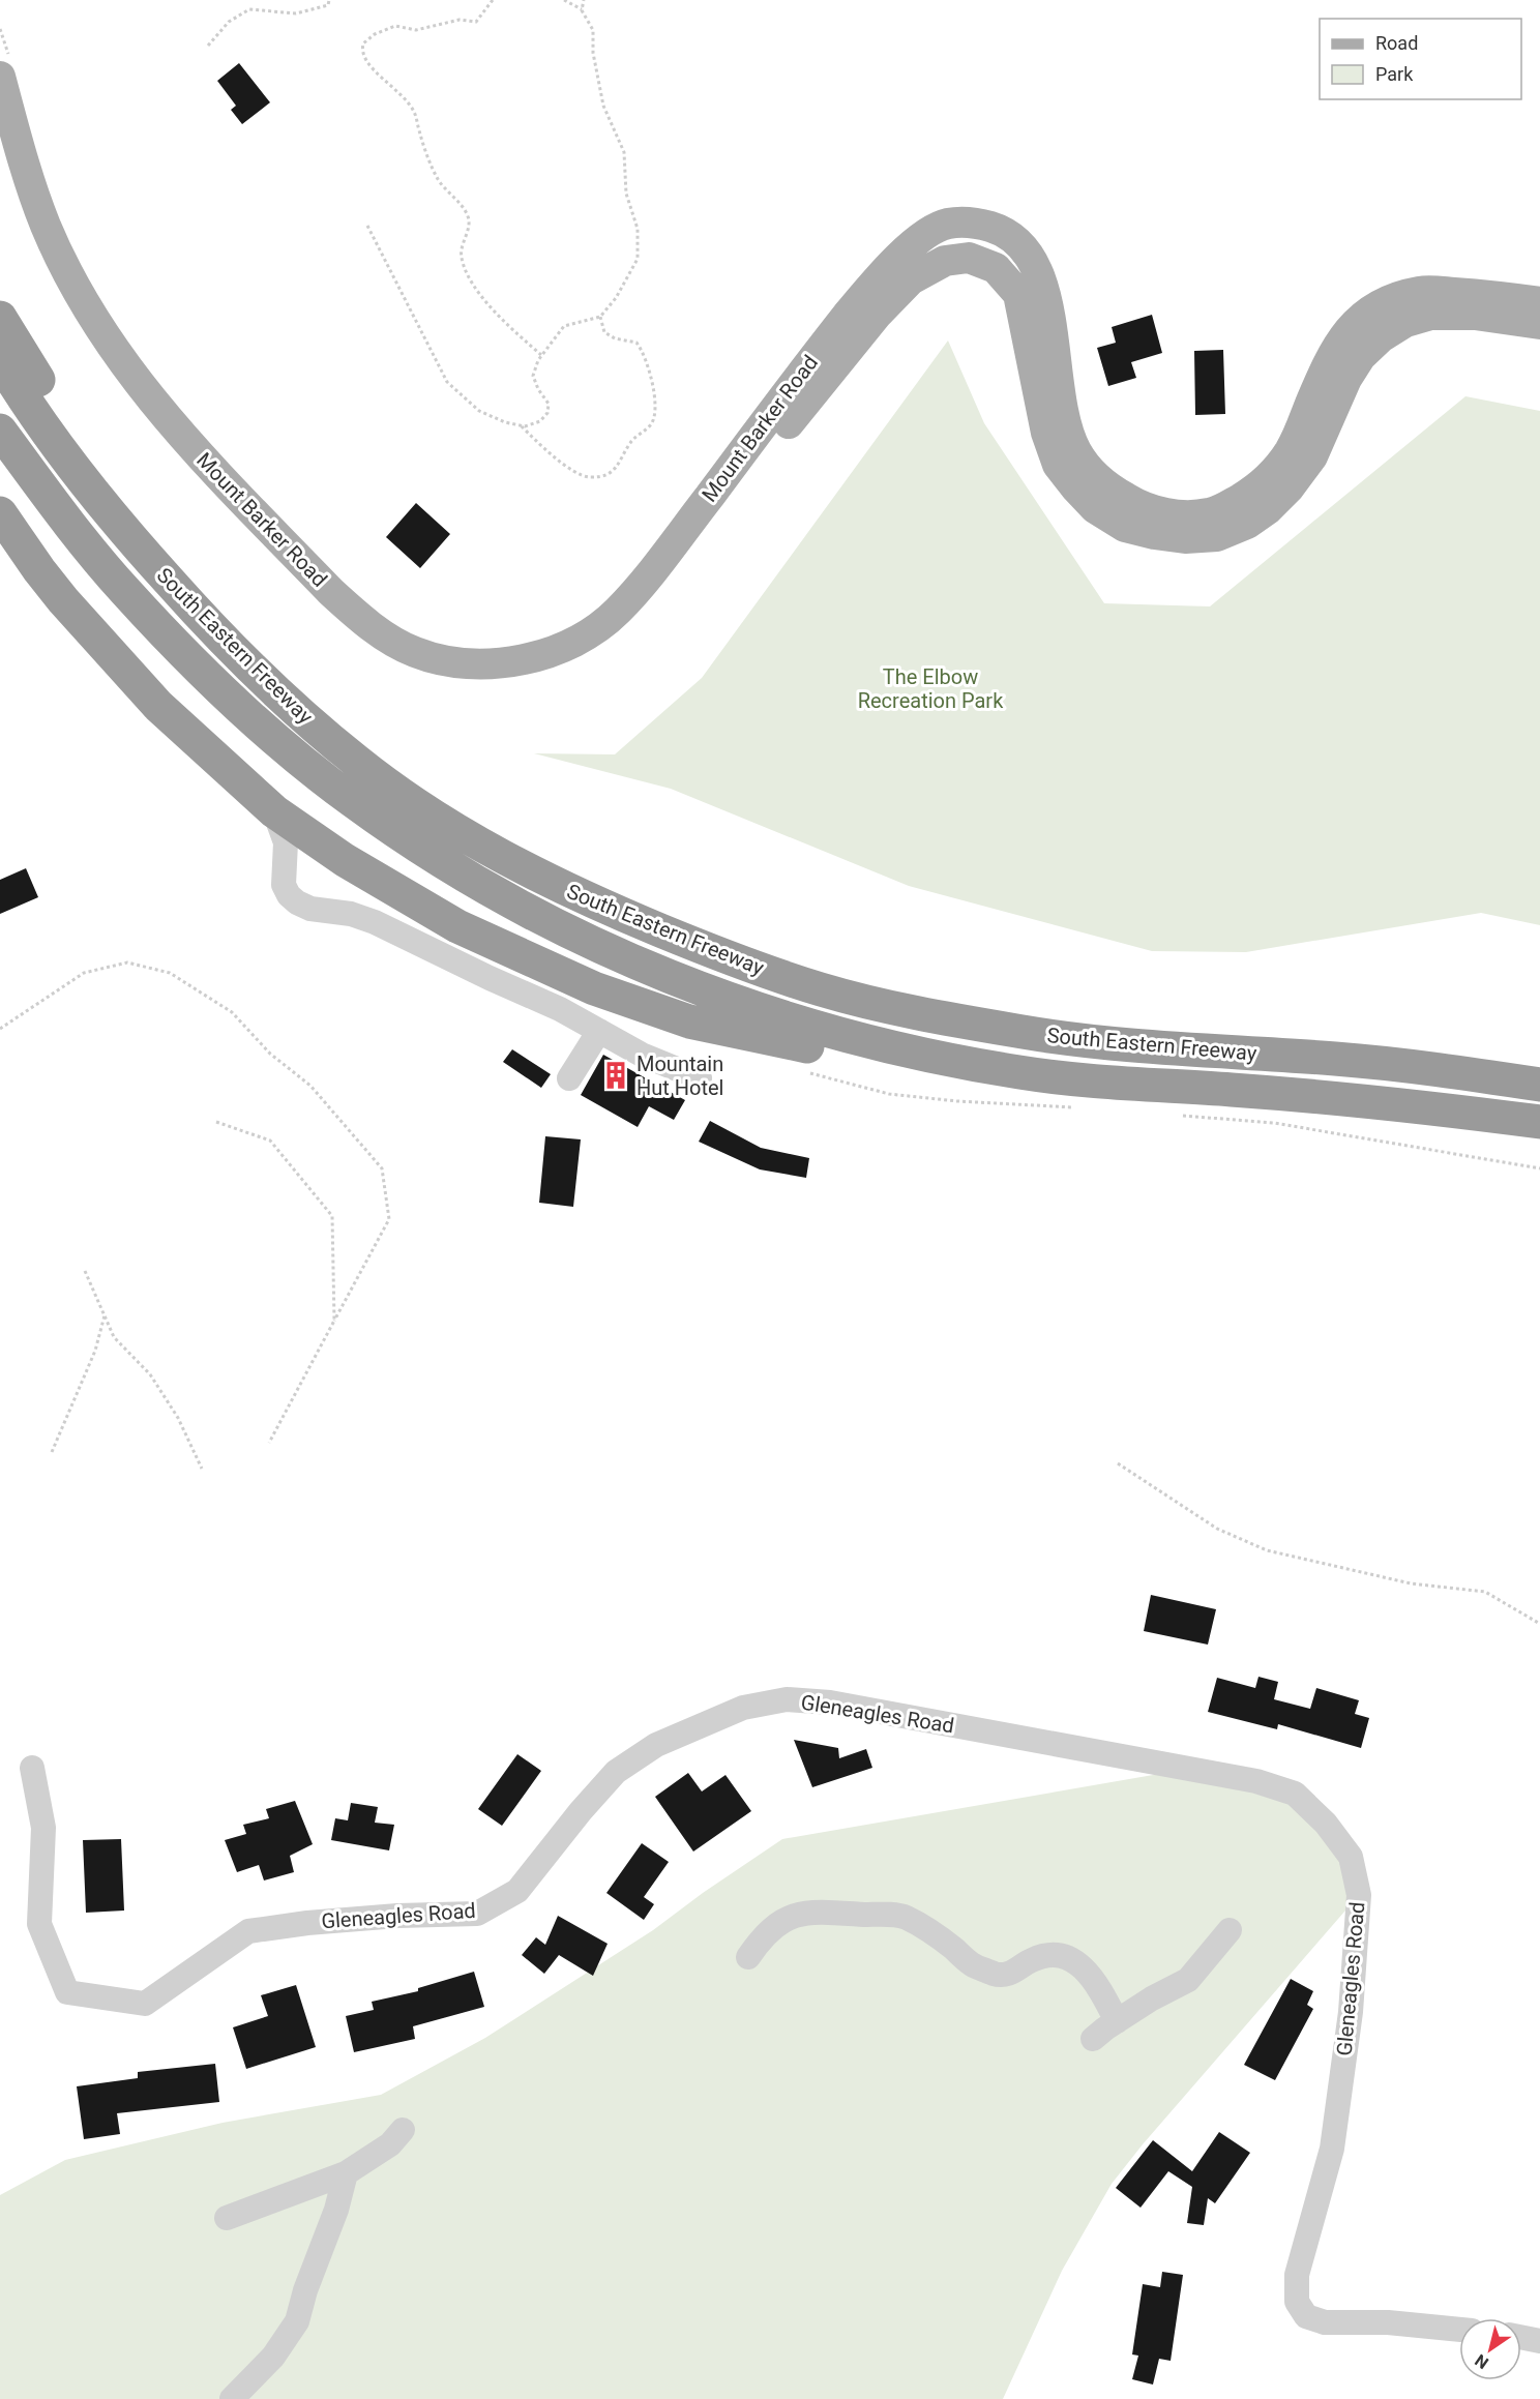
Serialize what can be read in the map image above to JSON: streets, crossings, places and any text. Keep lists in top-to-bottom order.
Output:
{
  "streets": {
    "highway": ["South Eastern Freeway"],
    "main road": ["Mount Barker Road"],
    "street": ["Gleneagles Road"]
  },
  "parks": ["The Elbow Recreation Park"],
  "places": {
    "building": ["Mountain Hut Hotel"]
  },
  "legend": ["Road", "Park"],
  "north": "bottom left"
}
